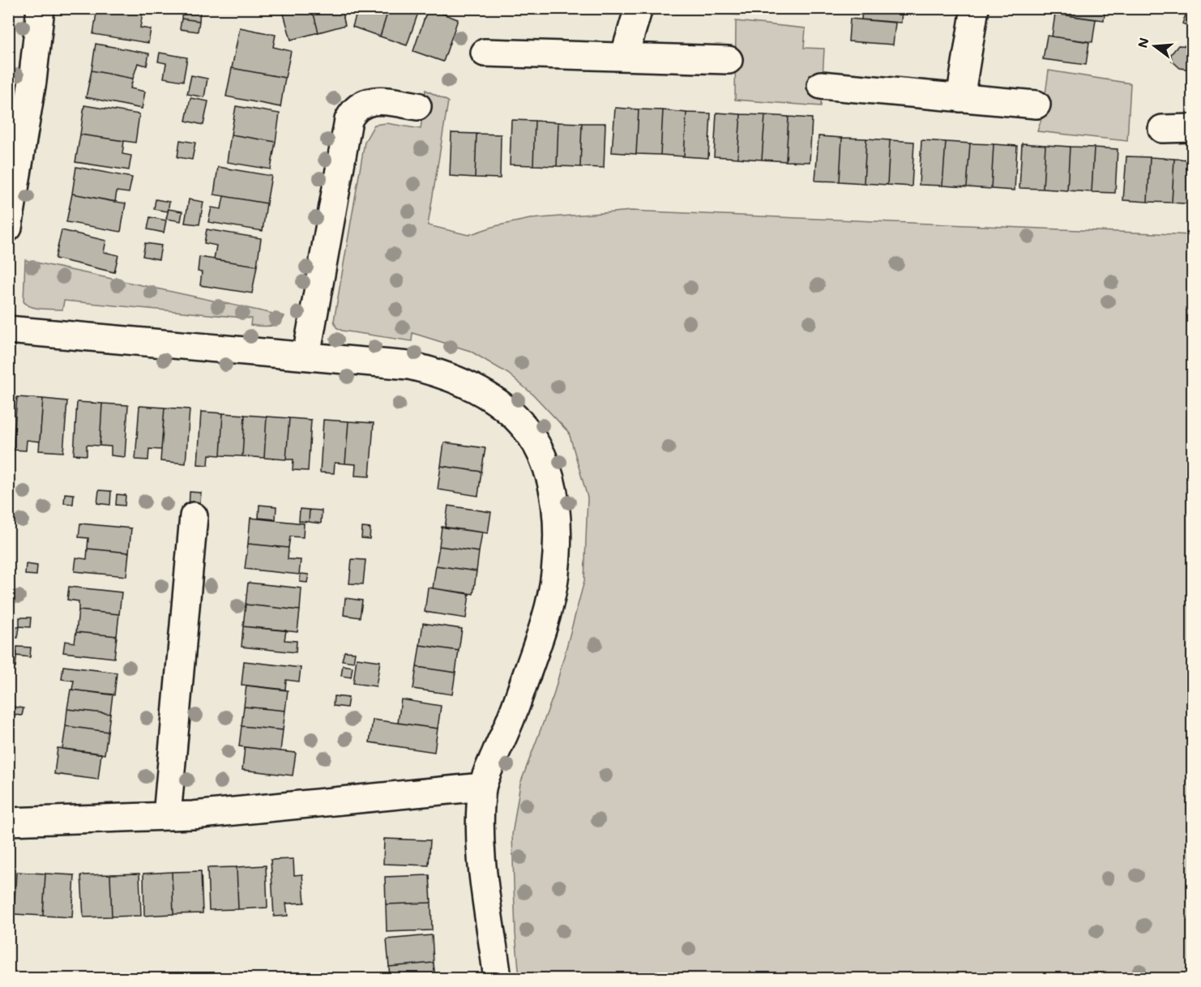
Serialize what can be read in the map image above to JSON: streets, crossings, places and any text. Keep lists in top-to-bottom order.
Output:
{
  "north": "left"
}
